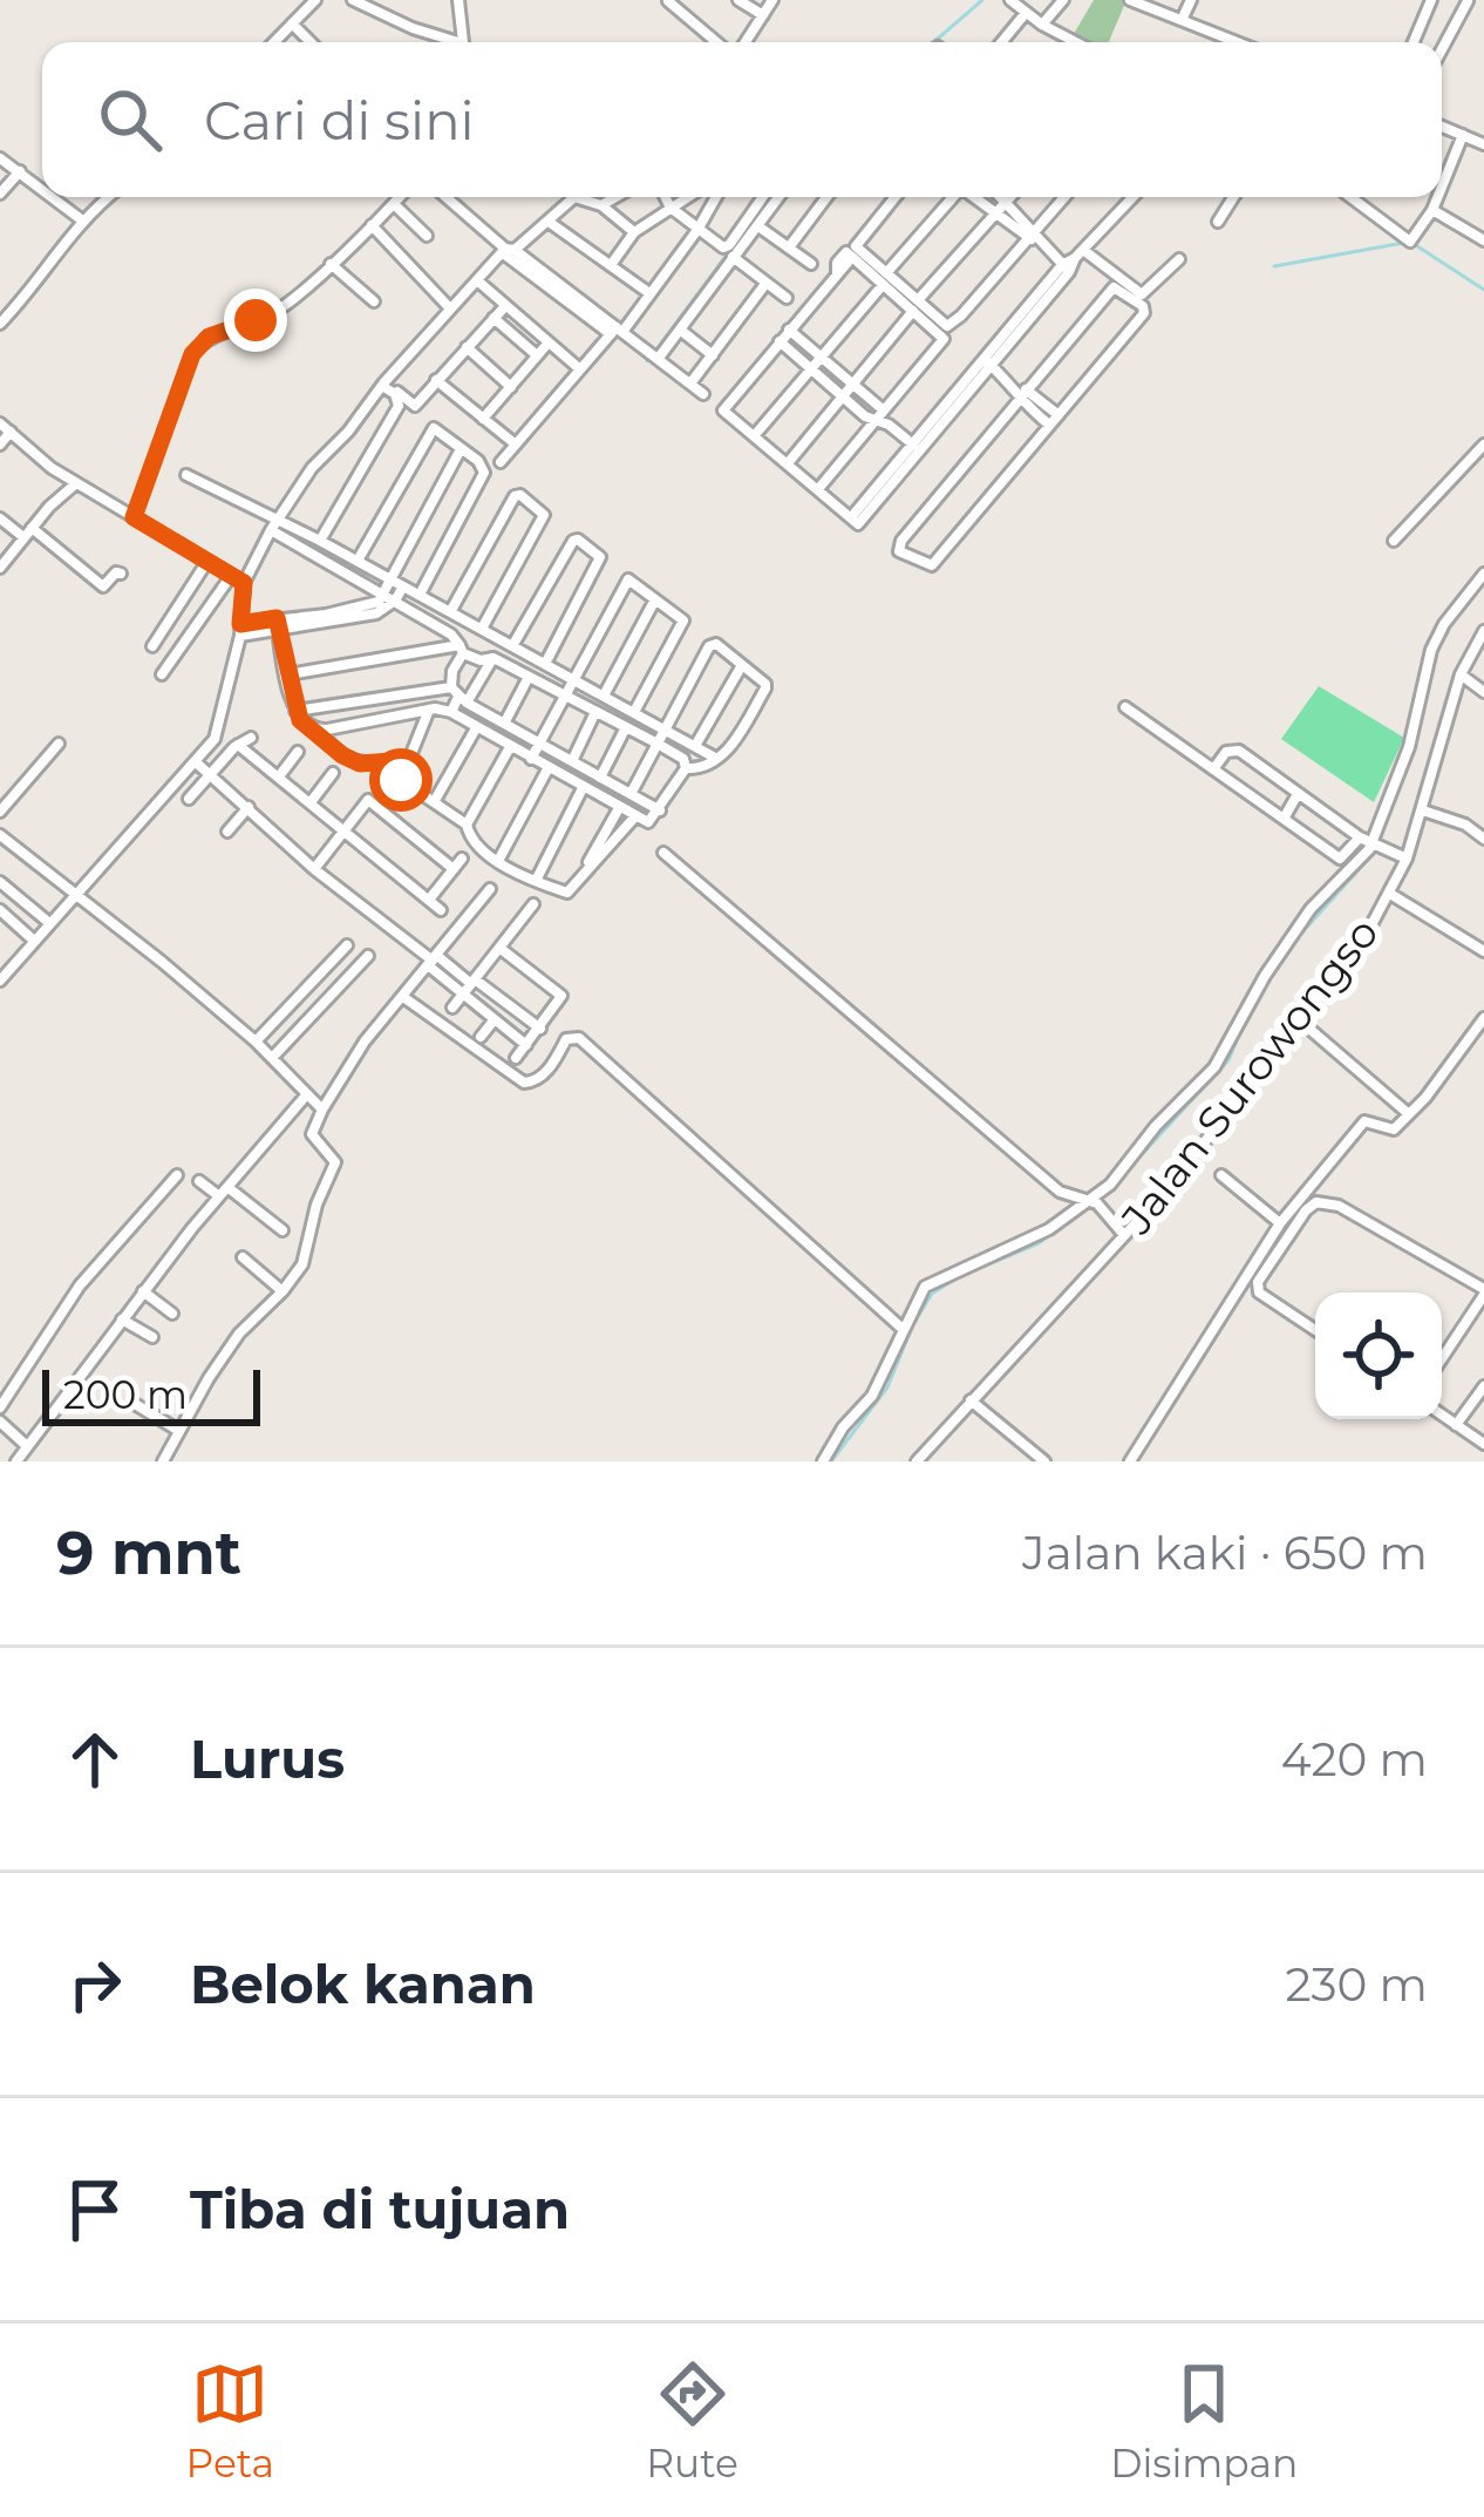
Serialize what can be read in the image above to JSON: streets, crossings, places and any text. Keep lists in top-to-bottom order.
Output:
{
  "streets": {
    "street": ["Jalan Surowongso"]
  },
  "scale_bar": "200 m",
  "page": {
    "search": "Cari di sini",
    "scale": "200 m",
    "heading": ["9 mnt", "Jalan kaki · 650 m"],
    "list": [
      ["Lurus", "420 m"],
      ["Belok kanan", "230 m"],
      "Tiba di tujuan"
    ],
    "nav": ["Peta", "Rute", "Disimpan"]
  }
}
